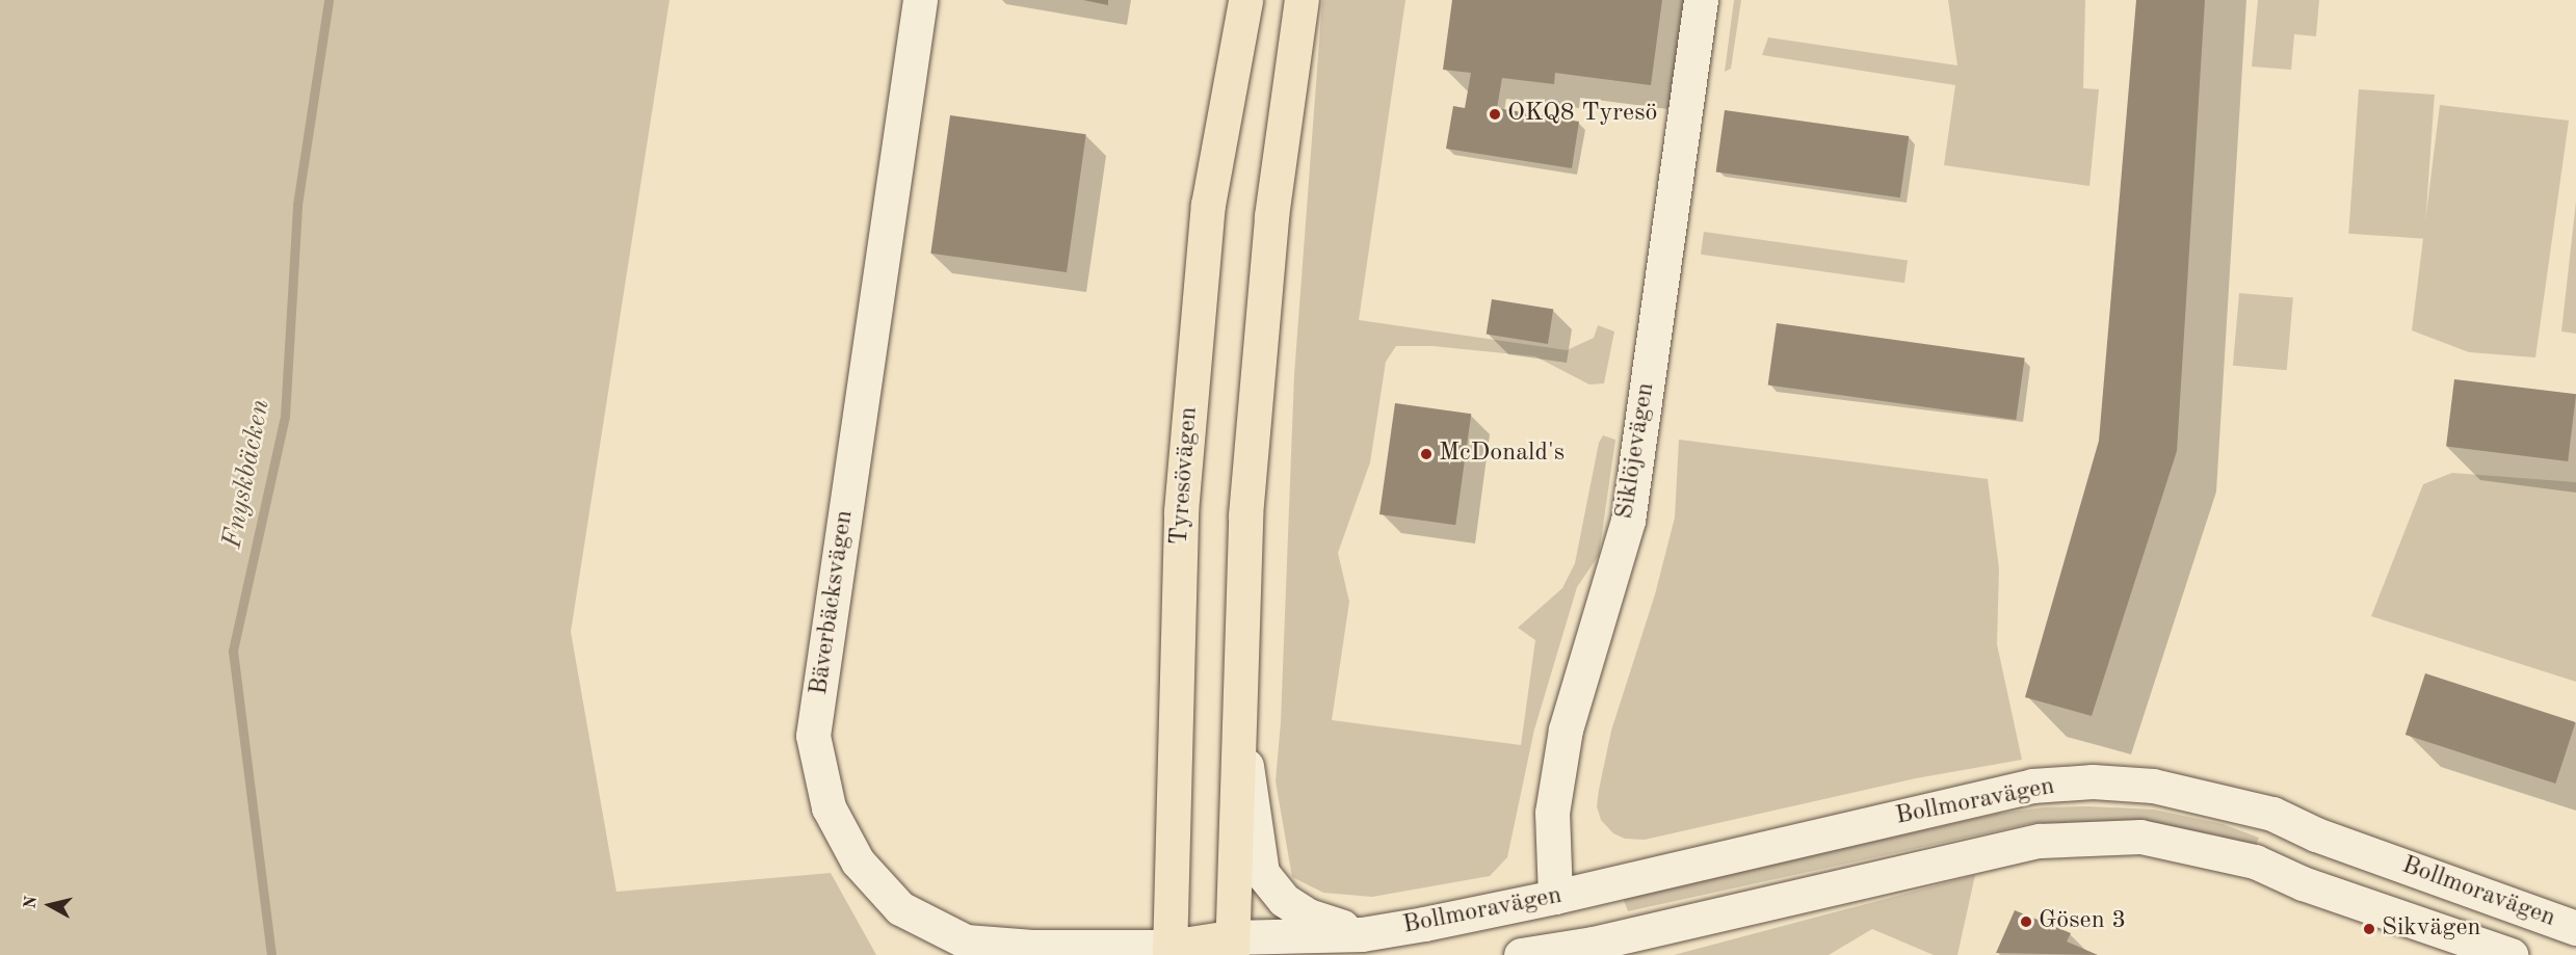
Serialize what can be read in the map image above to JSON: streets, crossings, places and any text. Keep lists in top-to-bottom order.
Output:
{
  "streets": {
    "main road": ["Tyresövägen"],
    "street": ["Siklöjevägen", "Bäverbäcksvägen", "Bollmoravägen"]
  },
  "crossings": [
    ["Siklöjevägen", "Bollmoravägen"],
    ["Tyresövägen", "Bäverbäcksvägen"]
  ],
  "water": ["Fnyskbäcken"],
  "places": [
    "OKQ8 Tyresö",
    "McDonald's",
    "Gösen 3",
    "Sikvägen"
  ],
  "north": "left"
}
